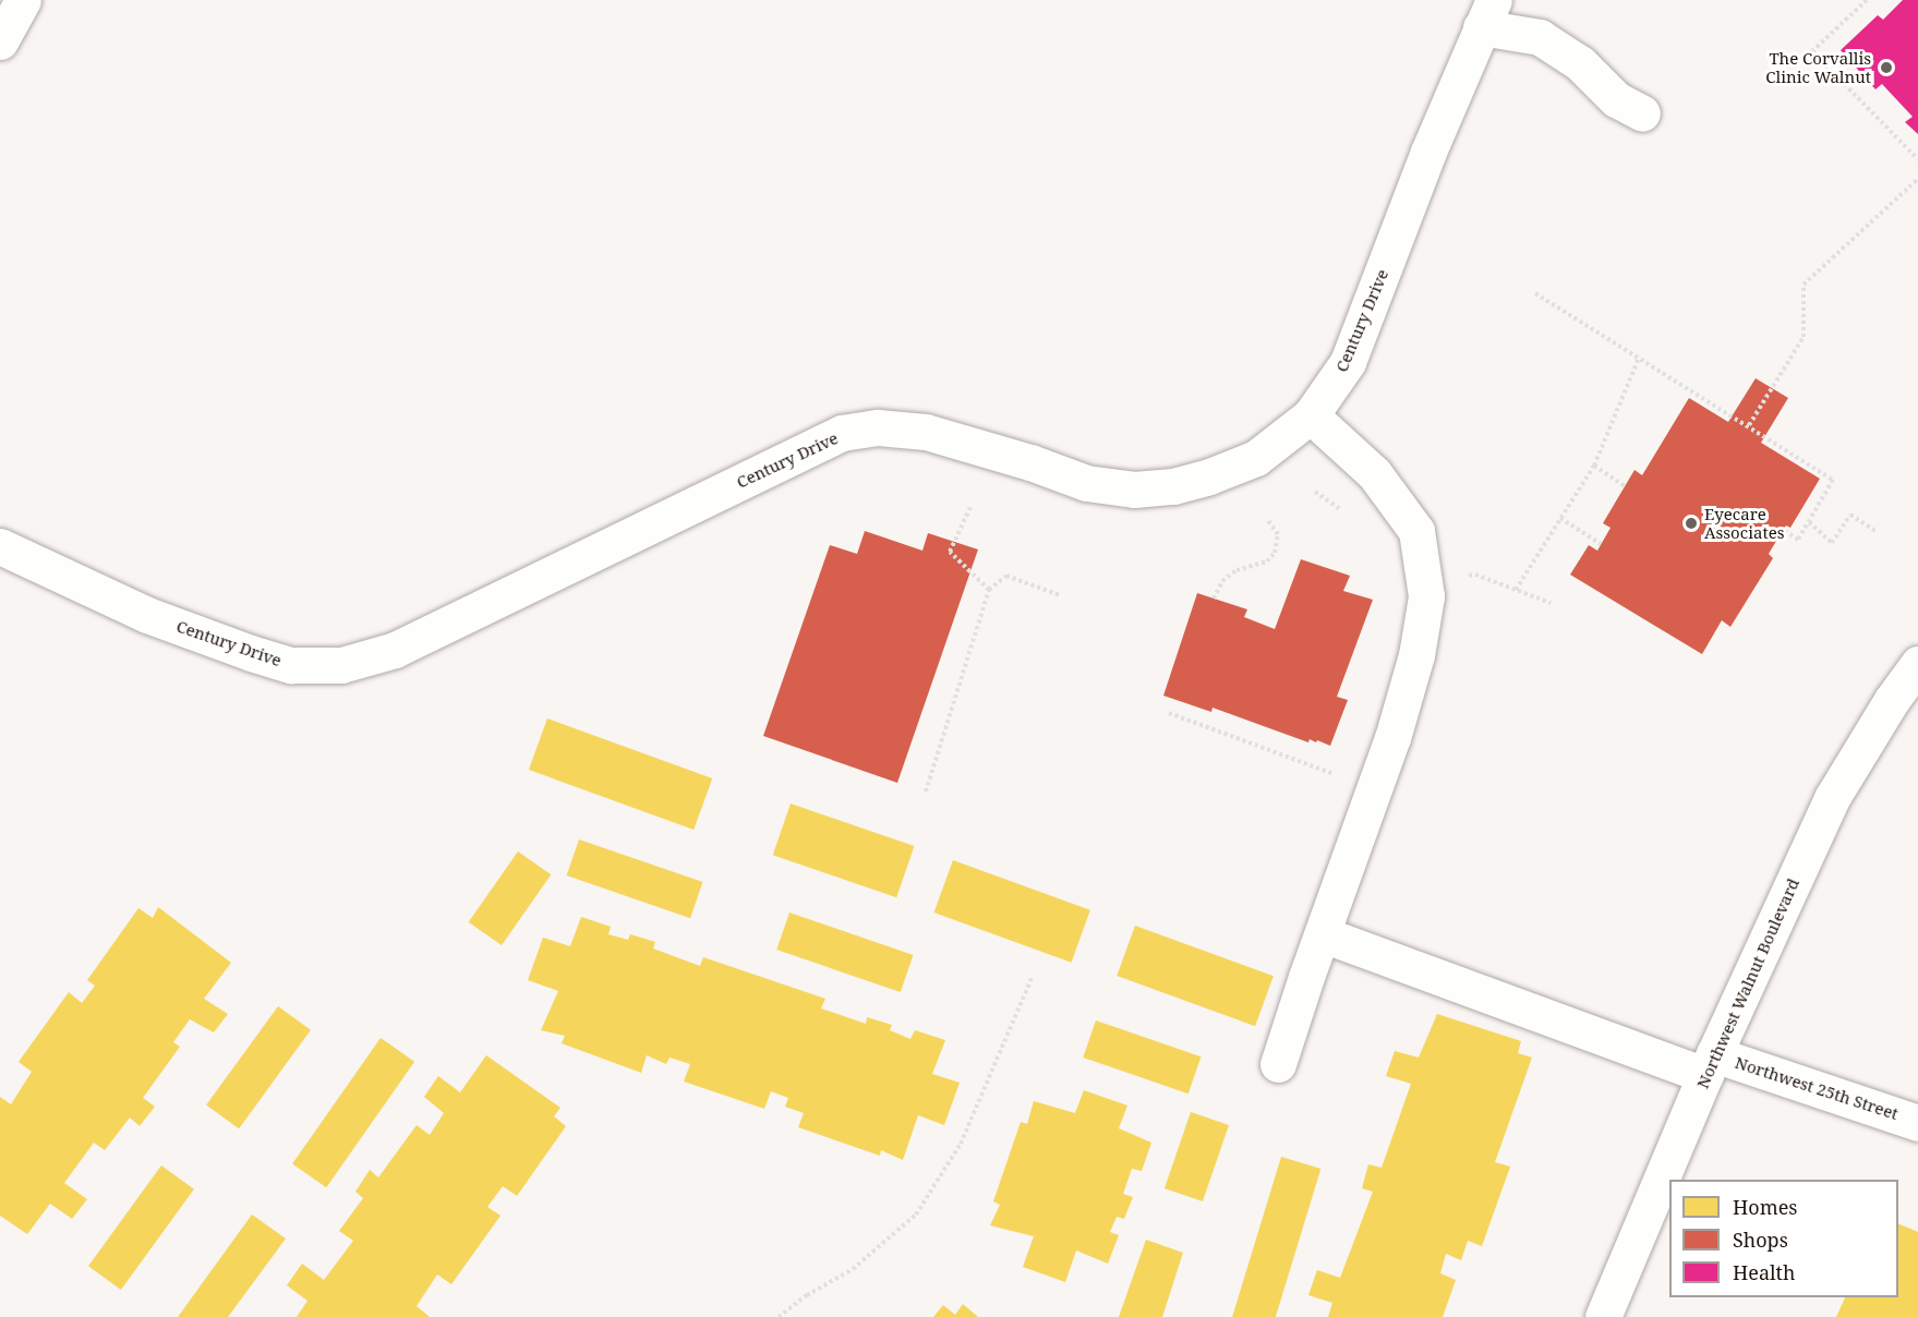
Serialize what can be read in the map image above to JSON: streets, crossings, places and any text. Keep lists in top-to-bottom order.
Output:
{
  "streets": {
    "street": ["Century Drive", "Northwest Walnut Boulevard", "Northwest 25th Street"]
  },
  "crossings": [
    ["Northwest Walnut Boulevard", "Northwest 25th Street"]
  ],
  "places": ["The Corvallis Clinic Walnut", "Eyecare Associates"],
  "legend": ["Homes", "Shops", "Health"]
}
